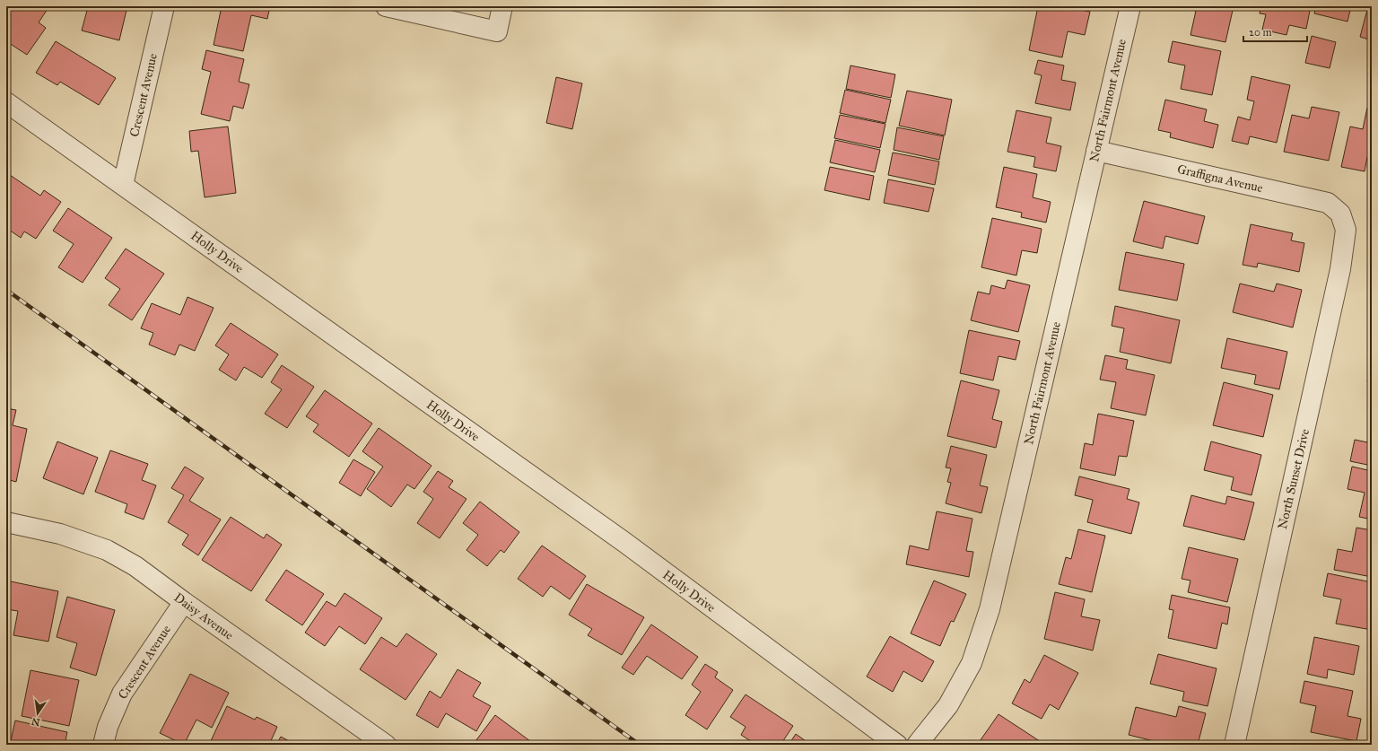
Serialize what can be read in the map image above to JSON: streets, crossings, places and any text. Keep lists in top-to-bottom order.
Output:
{
  "streets": {
    "street": [
      "Crescent Avenue",
      "North Fairmont Avenue",
      "Graffigna Avenue",
      "Holly Drive",
      "North Sunset Drive",
      "Daisy Avenue"
    ]
  },
  "crossings": [
    ["Crescent Avenue", "Holly Drive"],
    ["Crescent Avenue", "Daisy Avenue"],
    ["North Fairmont Avenue", "Graffigna Avenue"],
    ["Graffigna Avenue", "North Sunset Drive"]
  ],
  "scale_bar": "20 m",
  "north": "bottom"
}
